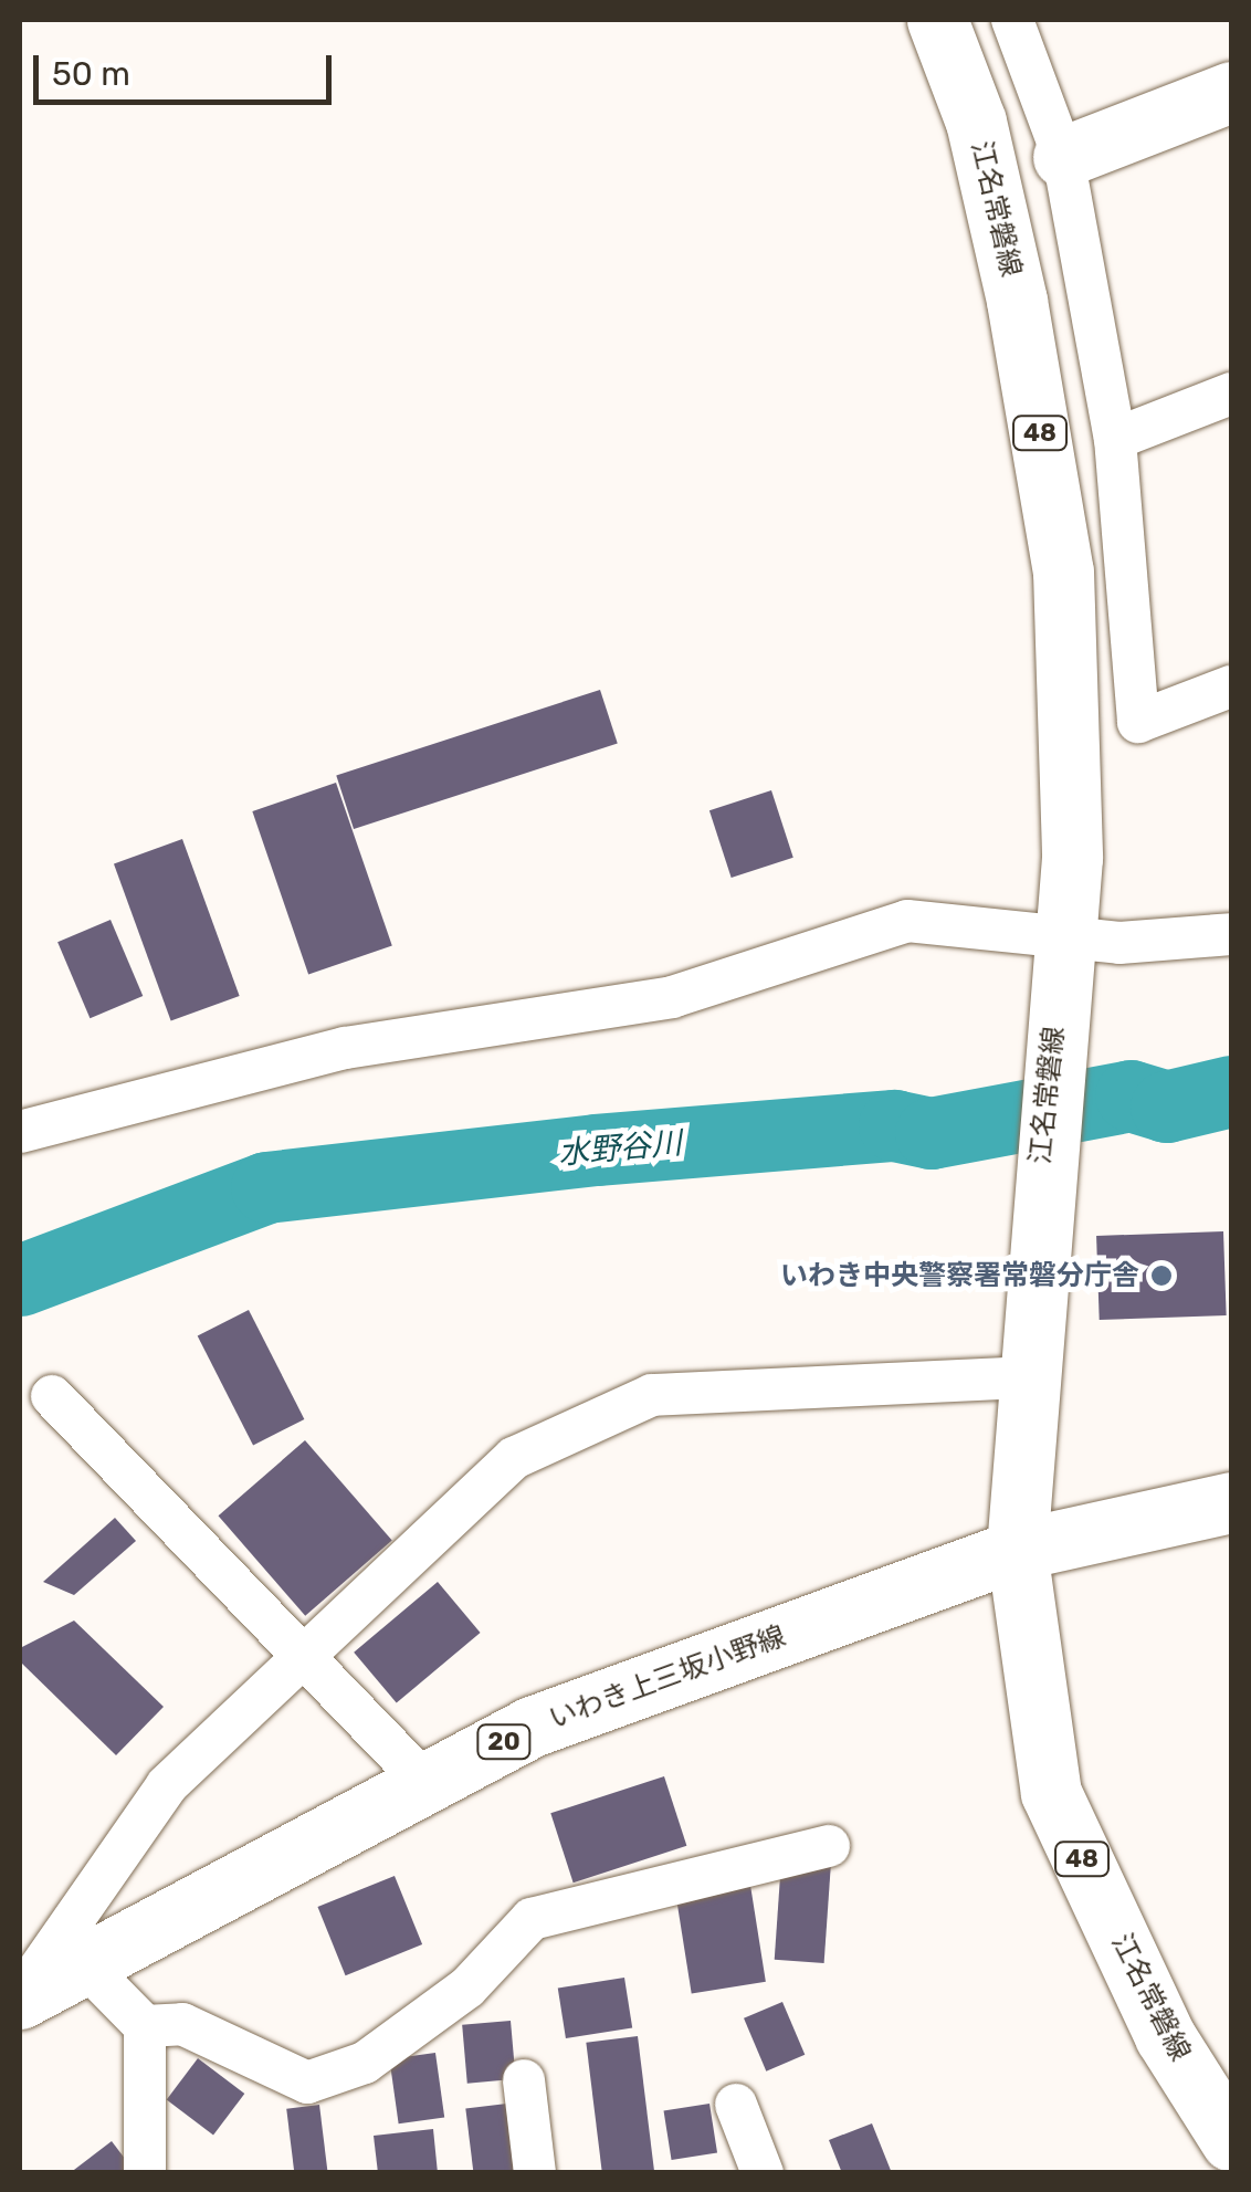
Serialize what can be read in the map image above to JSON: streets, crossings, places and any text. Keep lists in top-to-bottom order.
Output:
{
  "streets": {
    "main road": [
      "江名常磐線",
      "48",
      "いわき上三坂小野線",
      "20"
    ]
  },
  "crossings": [
    ["江名常磐線", "いわき上三坂小野線"]
  ],
  "water": ["水野谷川"],
  "places": ["いわき中央警察署常磐分庁舎"],
  "scale_bar": "50 m"
}
